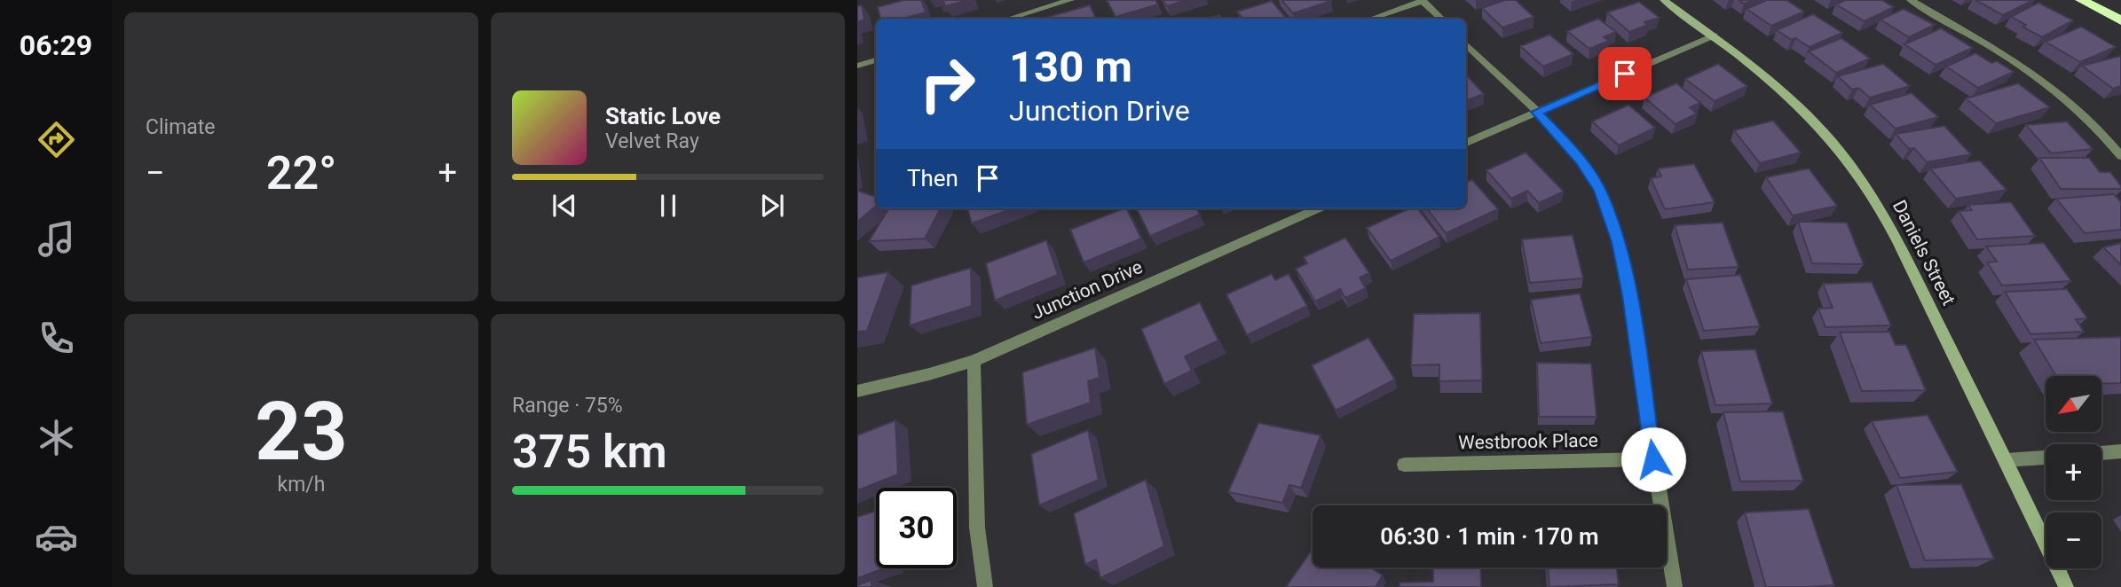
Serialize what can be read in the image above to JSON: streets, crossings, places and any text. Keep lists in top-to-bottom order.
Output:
{
  "streets": {
    "street": ["Daniels Street", "Junction Drive", "Westbrook Place"]
  },
  "north": "bottom left",
  "page": {
    "tabs": "06:29",
    "tile": [
      "Climate",
      ["23", "km/h"],
      ["Range · 75%", "375 km"]
    ],
    "turn": ["130 m", "Junction Drive"],
    "song": ["Static Love", "Velvet Ray"],
    "heat": ["−", "22°", "+"],
    "then": "Then",
    "map_buttons": ["+", "−"],
    "limit": "30",
    "trip": "06:30 · 1 min · 170 m"
  }
}
